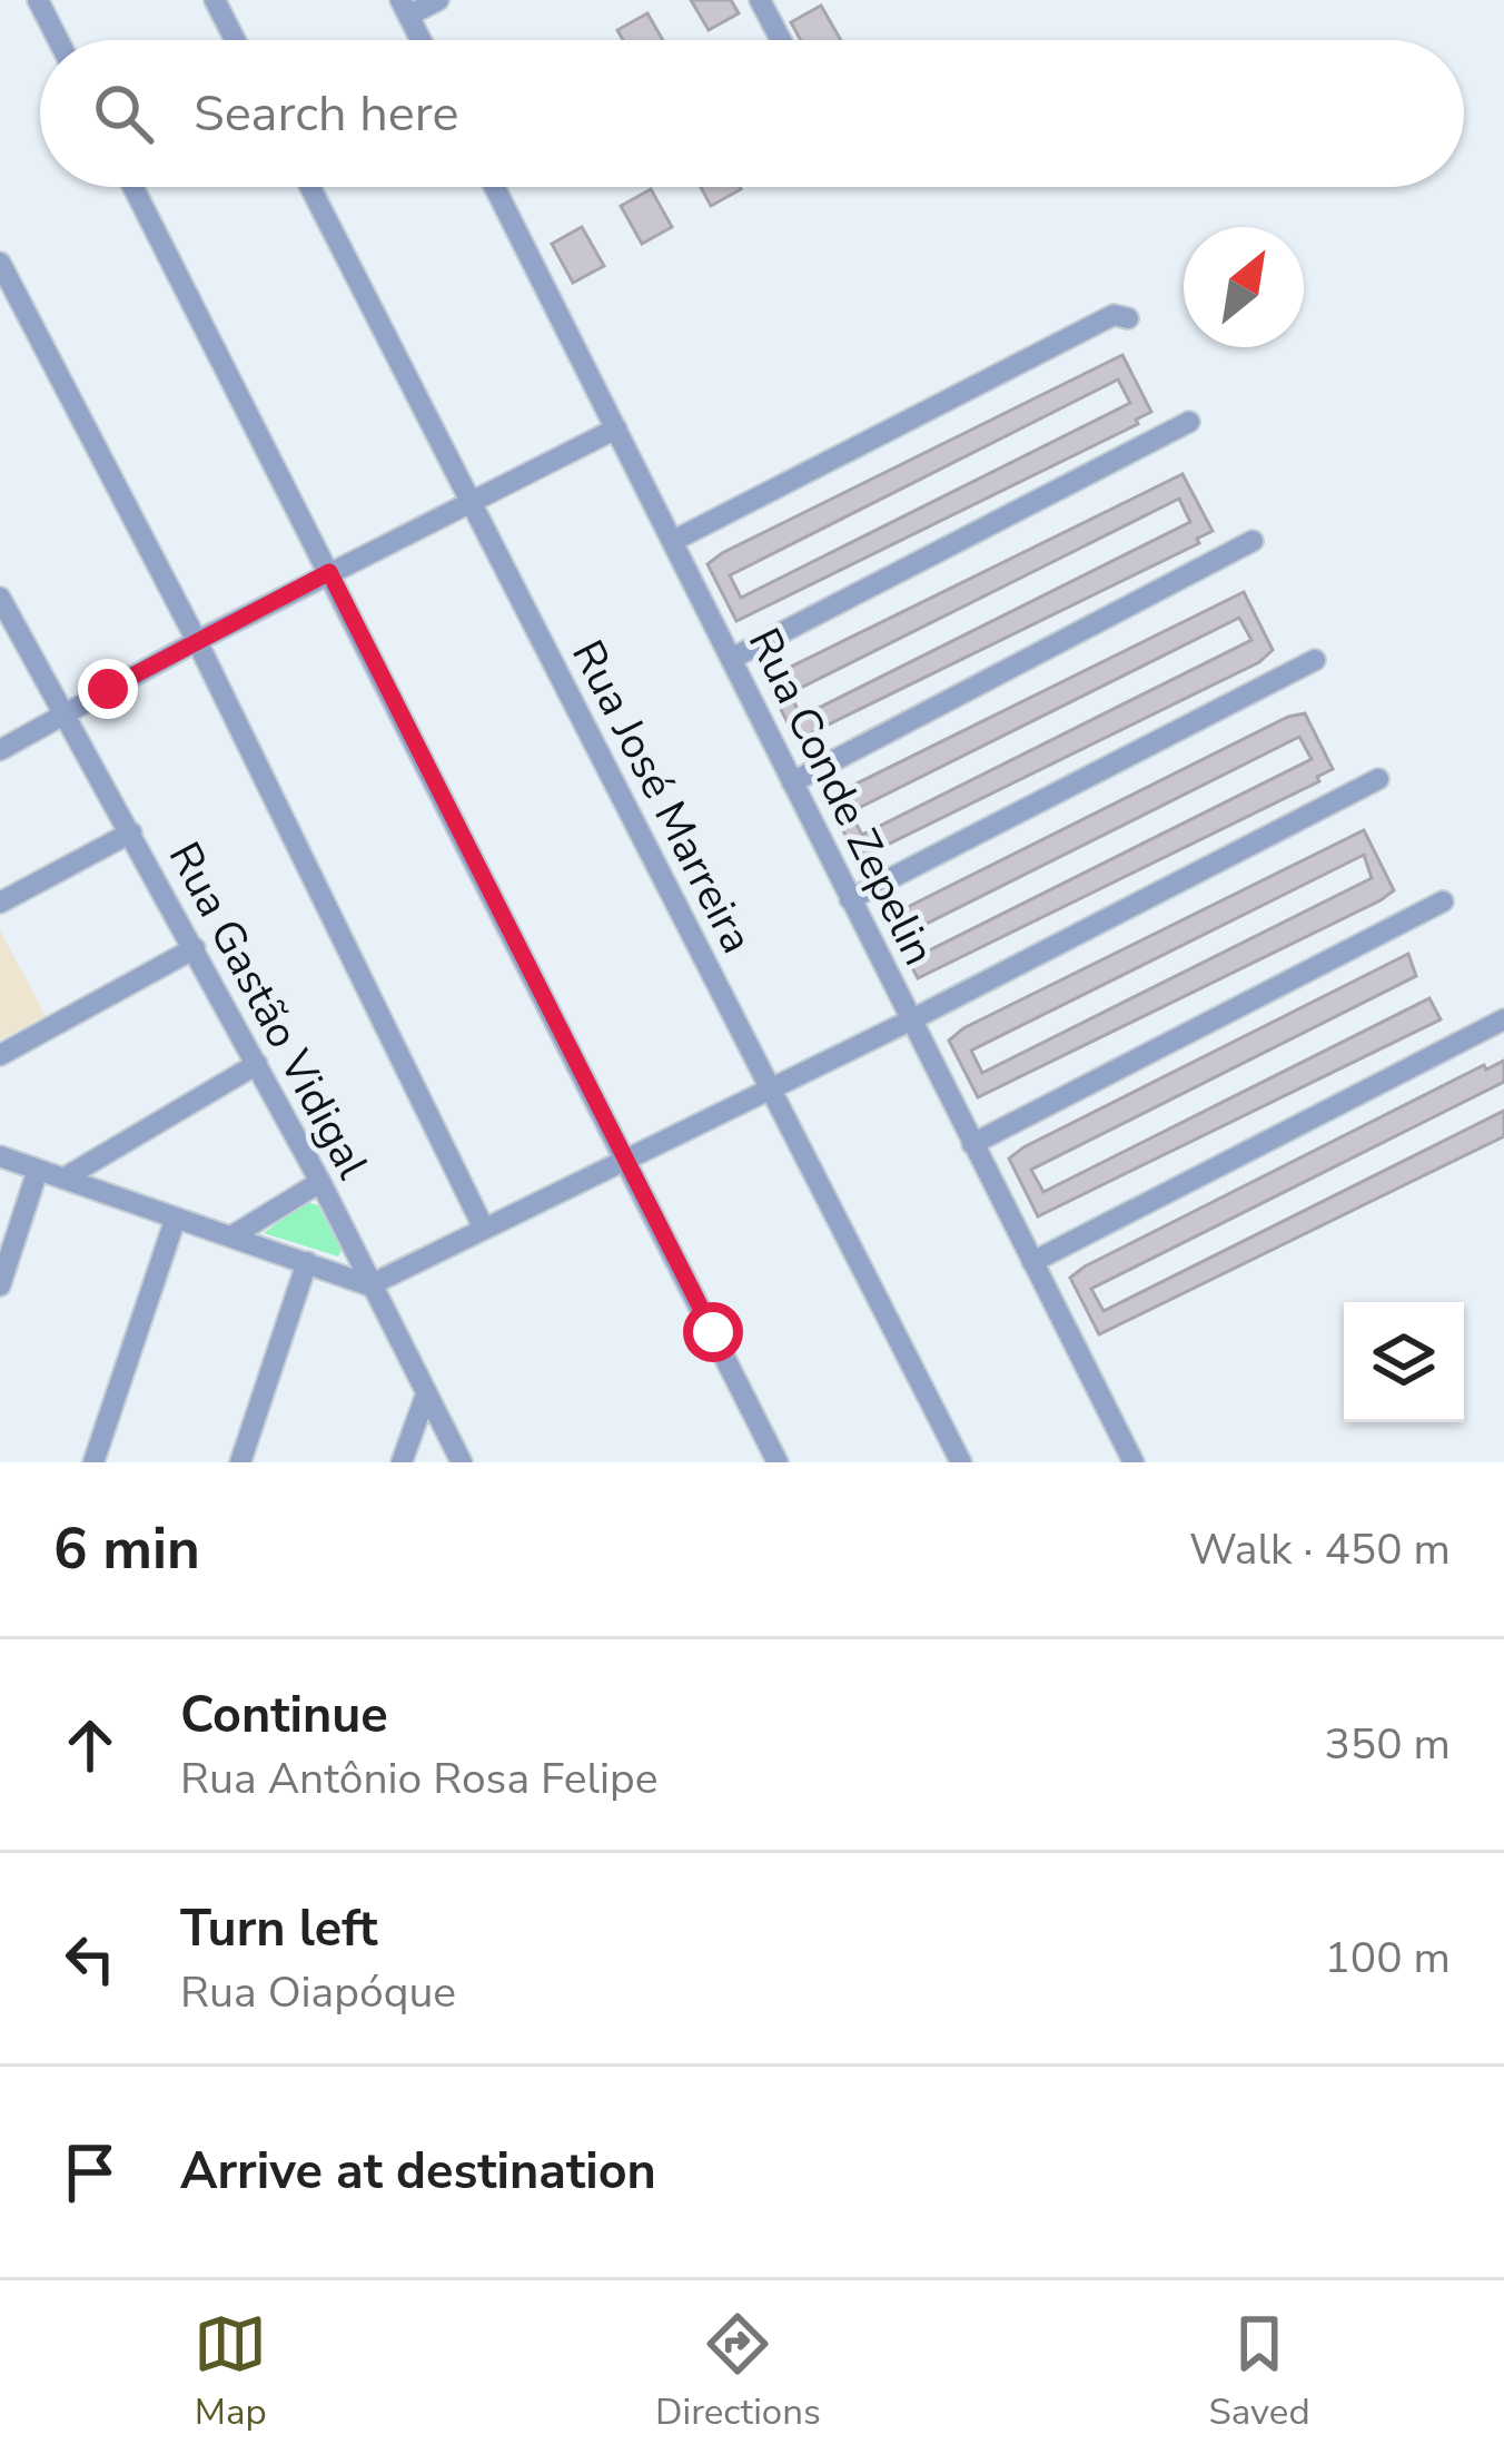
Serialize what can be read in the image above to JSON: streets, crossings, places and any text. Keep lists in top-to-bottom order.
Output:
{
  "streets": {
    "street": ["Rua José Marreira", "Rua Conde Zepelin", "Rua Gastão Vidigal"]
  },
  "north": "top right",
  "page": {
    "search": "Search here",
    "heading": ["6 min", "Walk · 450 m"],
    "list": [
      ["Continue", "Rua Antônio Rosa Felipe", "350 m"],
      ["Turn left", "Rua Oiapóque", "100 m"],
      "Arrive at destination"
    ],
    "nav": ["Map", "Directions", "Saved"]
  }
}
